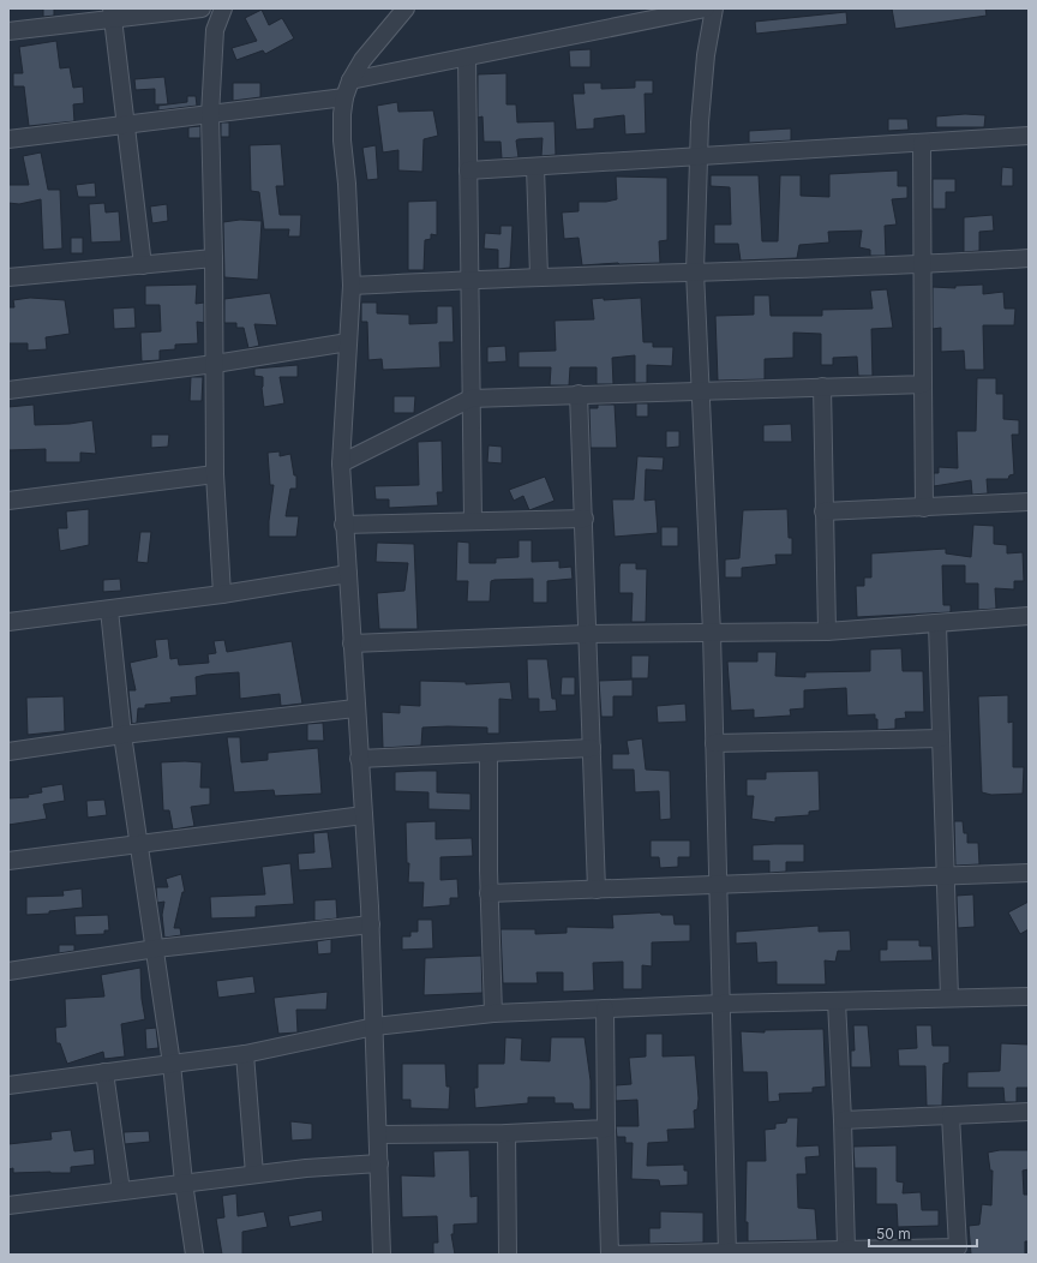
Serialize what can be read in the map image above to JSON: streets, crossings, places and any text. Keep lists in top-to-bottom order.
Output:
{
  "scale_bar": "50 m"
}
